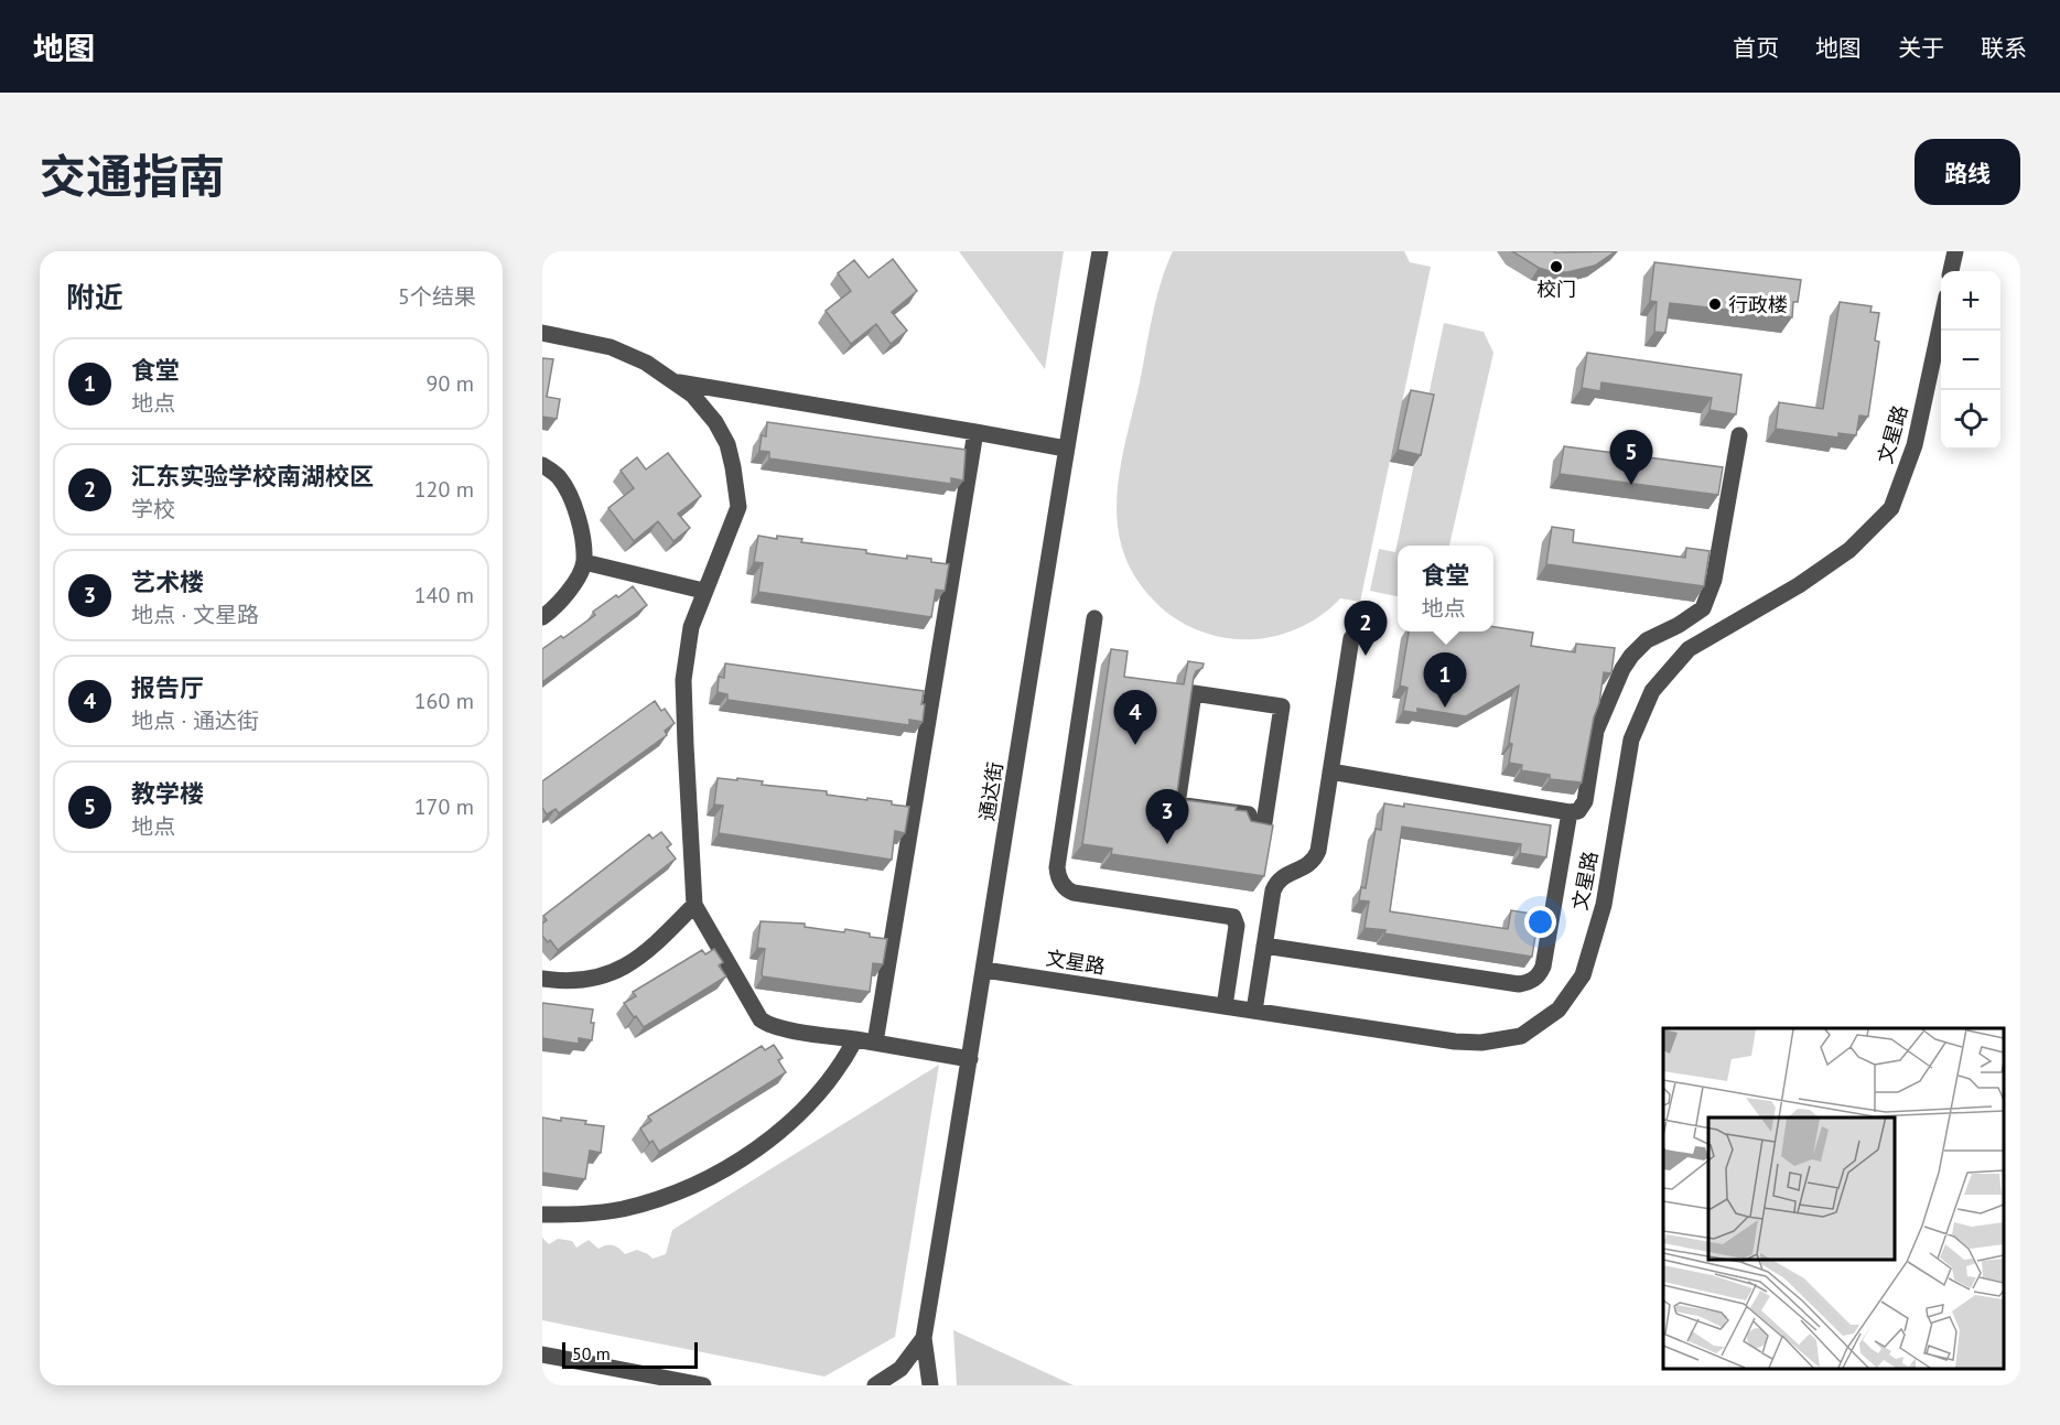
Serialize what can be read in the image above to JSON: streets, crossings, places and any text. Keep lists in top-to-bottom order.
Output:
{
  "streets": {
    "street": ["文星路", "通达街"]
  },
  "crossings": [
    ["文星路", "通达街"]
  ],
  "places": ["校门", "行政楼"],
  "scale_bar": "50 m",
  "page": {
    "header": "地图",
    "nav": [
      "首页",
      "地图",
      "关于",
      "联系"
    ],
    "title": "交通指南",
    "buttons": "路线",
    "heading": ["附近", "5个结果"],
    "map_buttons": ["+", "−"],
    "list": [
      {
        "mark": "1",
        "name": "食堂",
        "note": "地点",
        "value": "90 m"
      },
      {
        "mark": "2",
        "name": "汇东实验学校南湖校区",
        "note": "学校",
        "value": "120 m"
      },
      {
        "mark": "3",
        "name": "艺术楼",
        "note": "地点 · 文星路",
        "value": "140 m"
      },
      {
        "mark": "4",
        "name": "报告厅",
        "note": "地点 · 通达街",
        "value": "160 m"
      },
      {
        "mark": "5",
        "name": "教学楼",
        "note": "地点",
        "value": "170 m"
      }
    ],
    "pins": [
      "5",
      "2",
      "1",
      "4",
      "3"
    ],
    "popup": ["食堂", "地点"],
    "scale": "50 m"
  }
}
